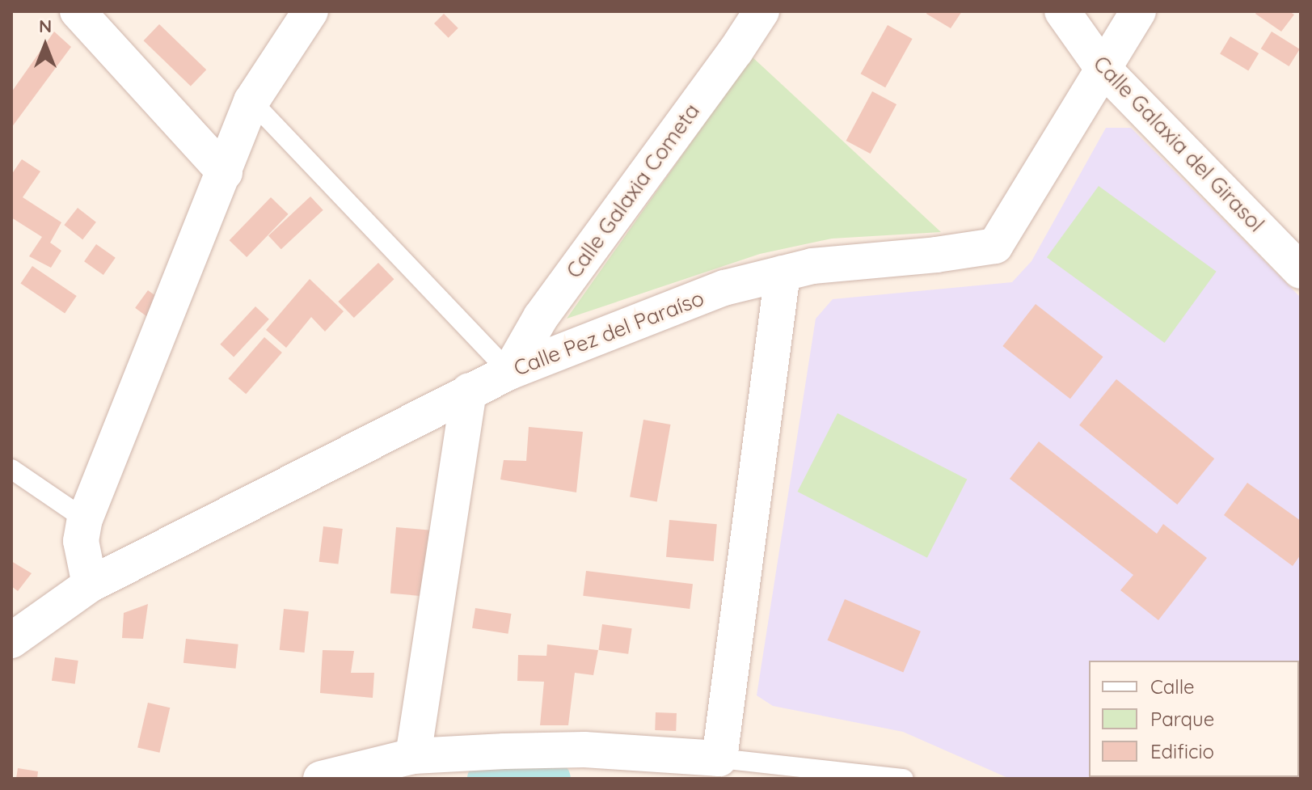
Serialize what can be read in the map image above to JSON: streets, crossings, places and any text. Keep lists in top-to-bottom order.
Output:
{
  "streets": {
    "street": ["Calle Galaxia del Girasol", "Calle Galaxia Cometa", "Calle Pez del Paraíso"]
  },
  "crossings": [
    ["Calle Galaxia del Girasol", "Calle Pez del Paraíso"],
    ["Calle Galaxia Cometa", "Calle Pez del Paraíso"]
  ],
  "legend": ["Calle", "Parque", "Edificio"],
  "north": "top"
}
